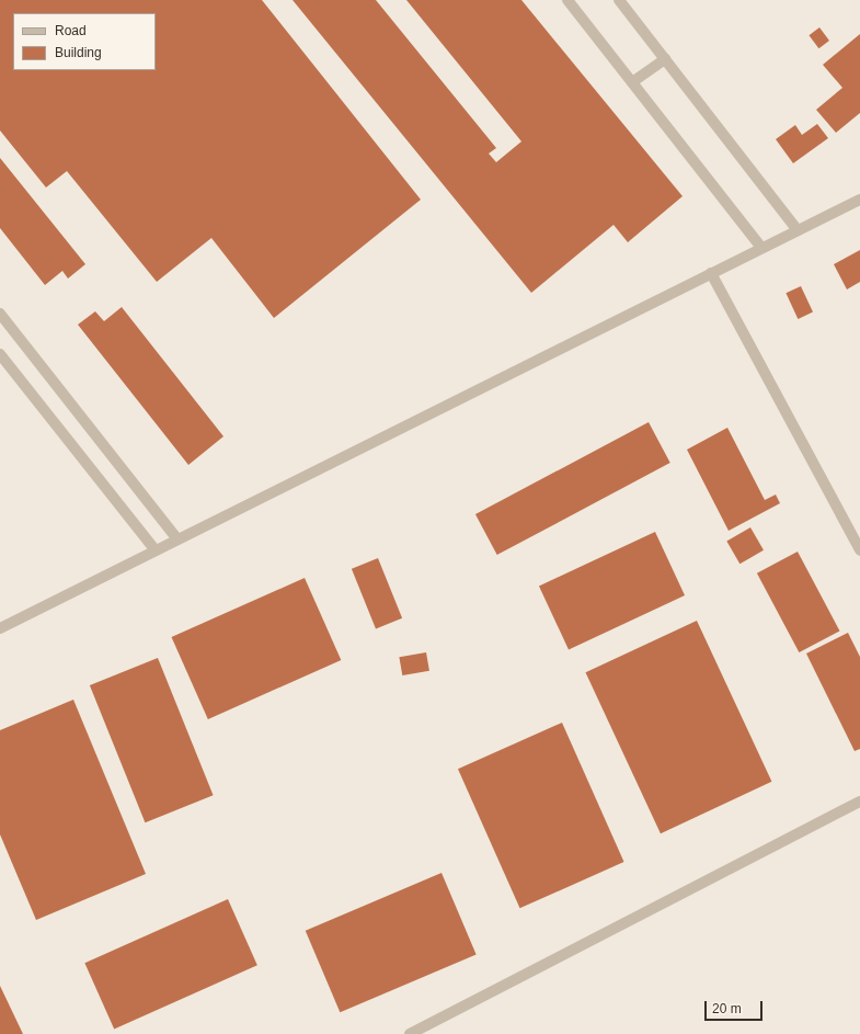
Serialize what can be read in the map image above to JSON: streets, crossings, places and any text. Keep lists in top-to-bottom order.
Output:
{
  "legend": ["Road", "Building"],
  "scale_bar": "20 m"
}
